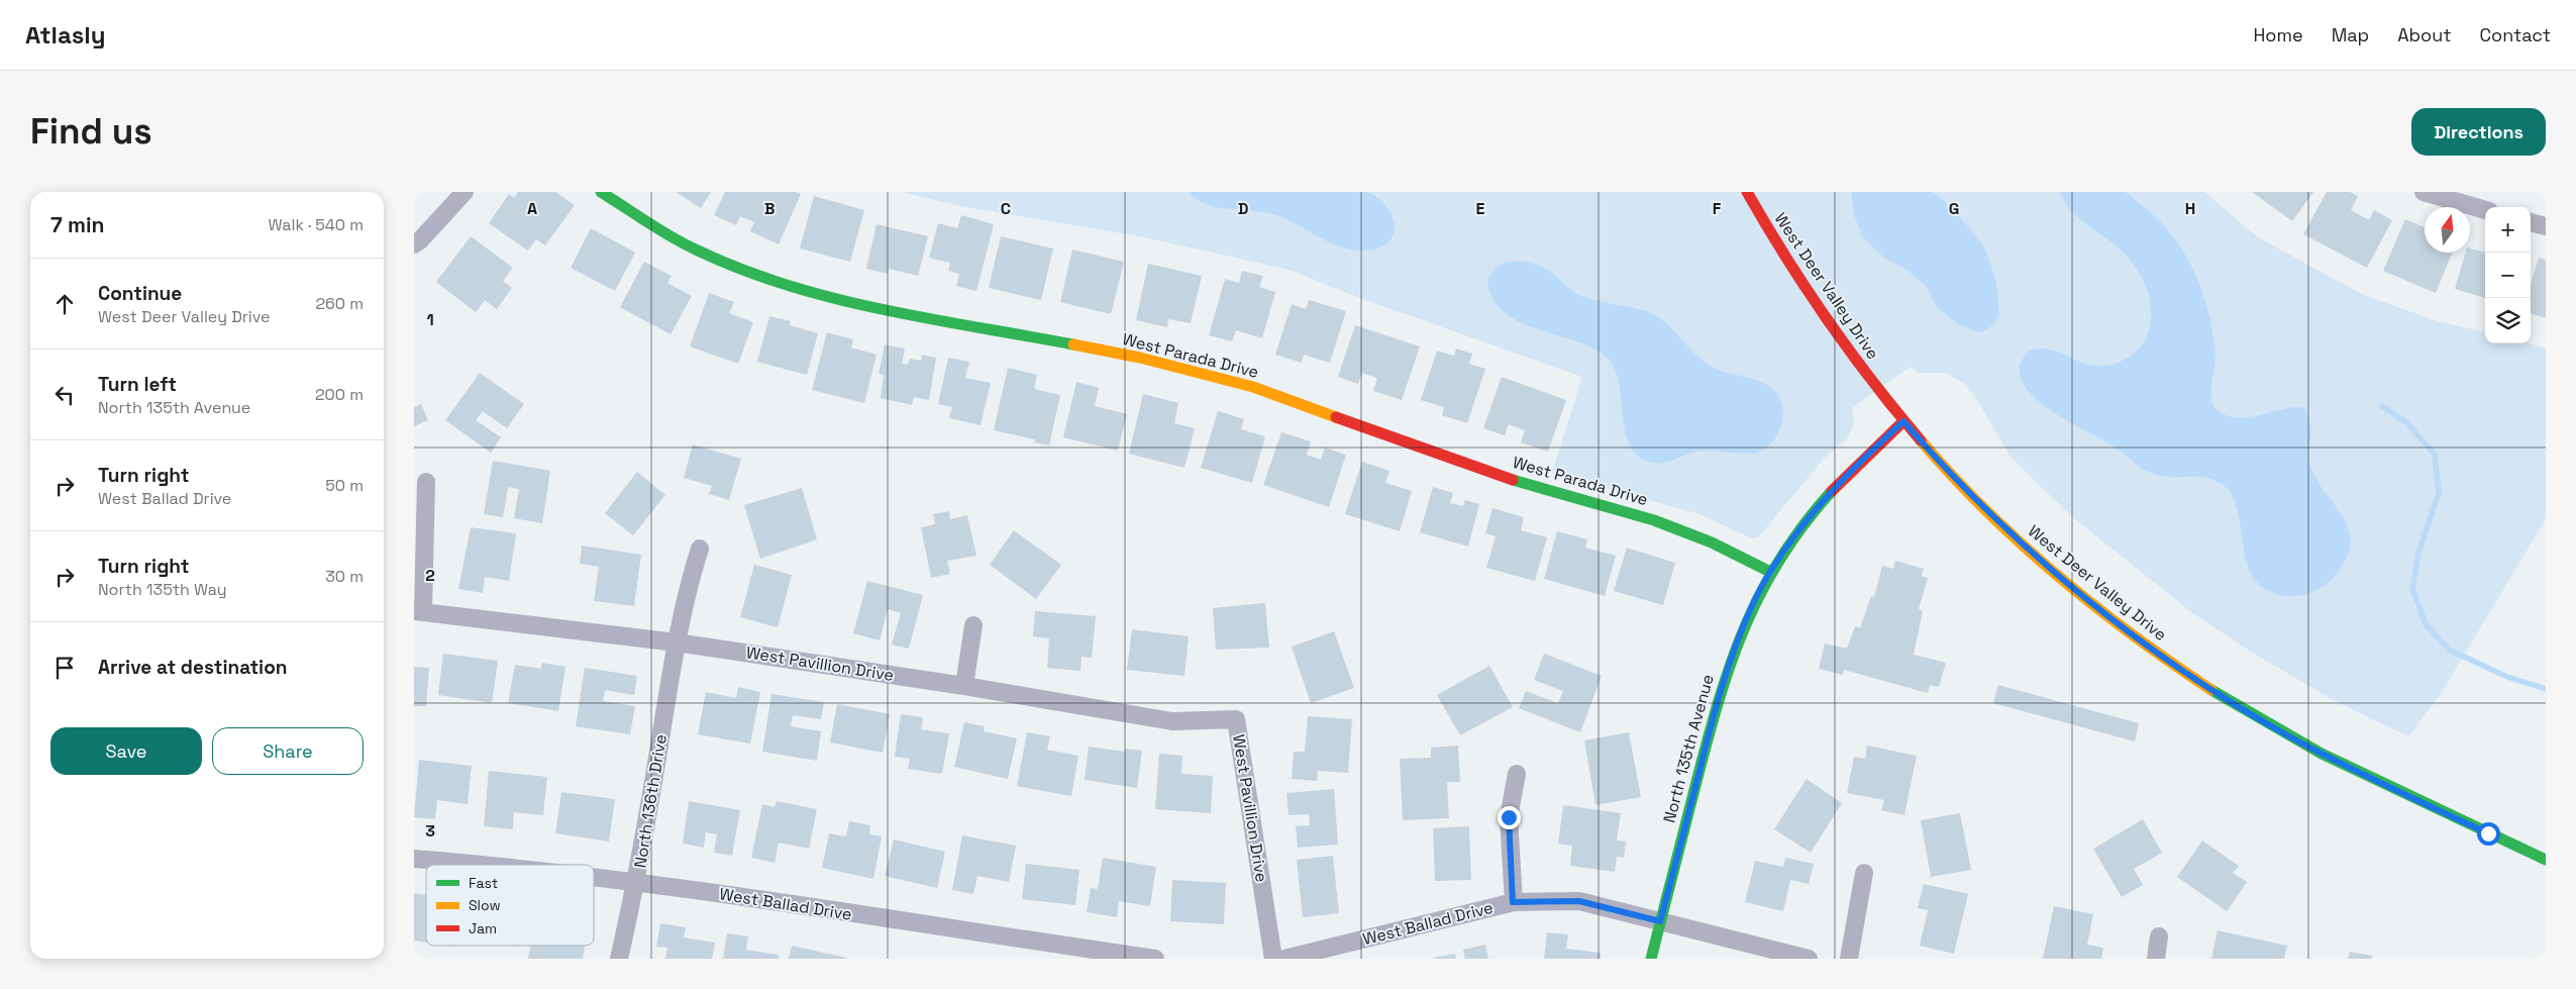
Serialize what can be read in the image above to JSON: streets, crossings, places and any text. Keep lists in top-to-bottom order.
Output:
{
  "streets": {
    "street": [
      "West Deer Valley Drive",
      "West Parada Drive",
      "West Pavillion Drive",
      "North 135th Avenue",
      "North 136th Drive",
      "West Ballad Drive"
    ]
  },
  "crossings": [
    ["West Deer Valley Drive", "North 135th Avenue"],
    ["West Parada Drive", "North 135th Avenue"],
    ["West Pavillion Drive", "North 136th Drive"],
    ["North 135th Avenue", "West Ballad Drive"],
    ["North 136th Drive", "West Ballad Drive"]
  ],
  "legend": ["Fast", "Slow", "Jam"],
  "north": "top",
  "page": {
    "header": "Atlasly",
    "nav": [
      "Home",
      "Map",
      "About",
      "Contact"
    ],
    "buttons": [
      "Directions",
      ["Save", "Share"]
    ],
    "title": "Find us",
    "heading": ["7 min", "Walk · 540 m"],
    "map_buttons": ["+", "−"],
    "list": [
      ["Continue", "West Deer Valley Drive", "260 m"],
      ["Turn left", "North 135th Avenue", "200 m"],
      ["Turn right", "West Ballad Drive", "50 m"],
      ["Turn right", "North 135th Way", "30 m"],
      "Arrive at destination"
    ]
  },
  "grid": {
    "columns": [
      "A",
      "B",
      "C",
      "D",
      "E",
      "F",
      "G",
      "H"
    ],
    "rows": ["1", "2", "3"]
  }
}
